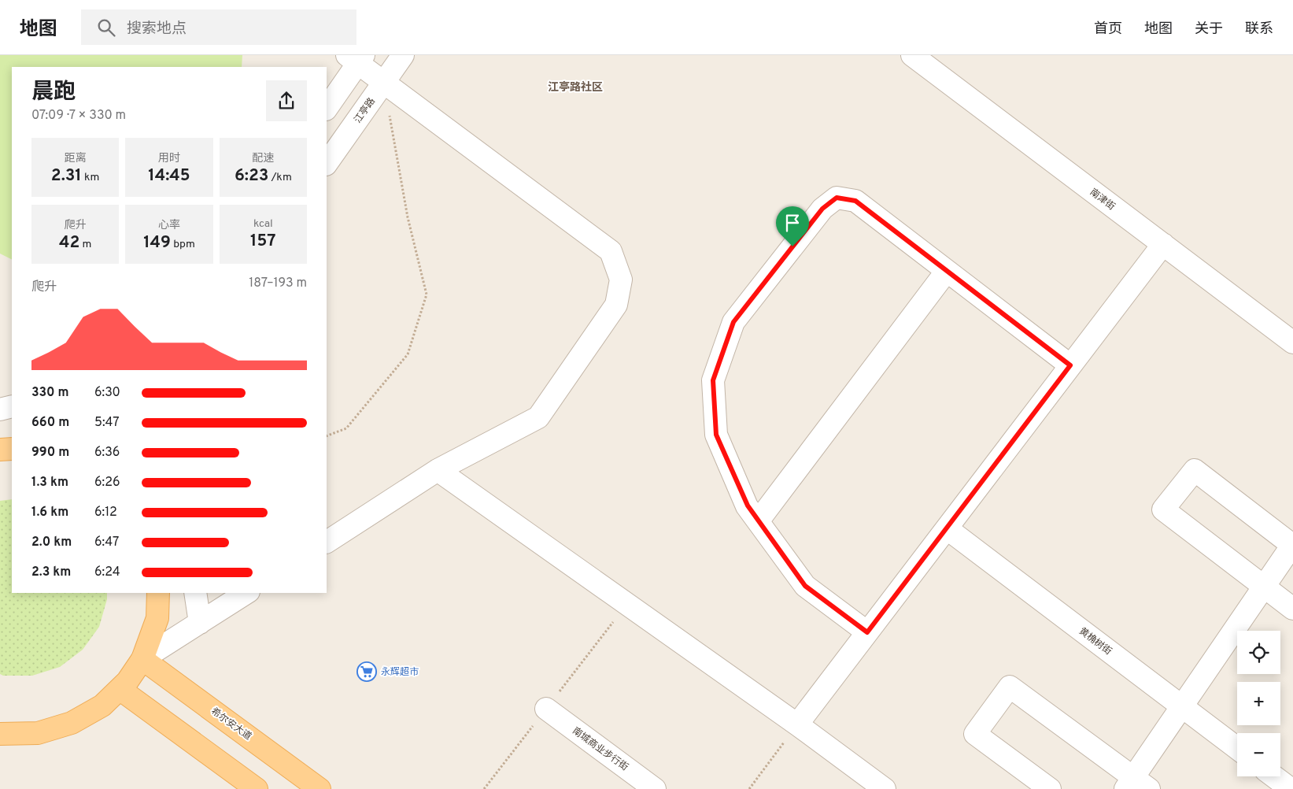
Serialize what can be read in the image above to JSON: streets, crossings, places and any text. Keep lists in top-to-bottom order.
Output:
{
  "streets": {
    "main road": ["希尔安大道"],
    "street": [
      "江亭路",
      "南津街",
      "黄桷树街",
      "南城商业步行街"
    ]
  },
  "districts": ["江亭路社区"],
  "places": {
    "supermarket": ["永辉超市"]
  },
  "page": {
    "header": "地图",
    "search": "搜索地点",
    "nav": [
      "首页",
      "地图",
      "关于",
      "联系"
    ],
    "heading": ["晨跑", "07:09 · 7 × 330 m"],
    "stats": [
      ["距离", "2.31 km"],
      ["用时", "14:45"],
      ["配速", "6:23 /km"],
      ["爬升", "42 m"],
      ["心率", "149 bpm"],
      ["kcal", "157"]
    ],
    "chart": ["爬升", "187–193 m"],
    "list": [
      {
        "name": "330 m",
        "note": "6:30"
      },
      {
        "name": "660 m",
        "note": "5:47"
      },
      {
        "name": "990 m",
        "note": "6:36"
      },
      {
        "name": "1.3 km",
        "note": "6:26"
      },
      {
        "name": "1.6 km",
        "note": "6:12"
      },
      {
        "name": "2.0 km",
        "note": "6:47"
      },
      {
        "name": "2.3 km",
        "note": "6:24"
      }
    ],
    "map_buttons": ["+", "−"]
  }
}
